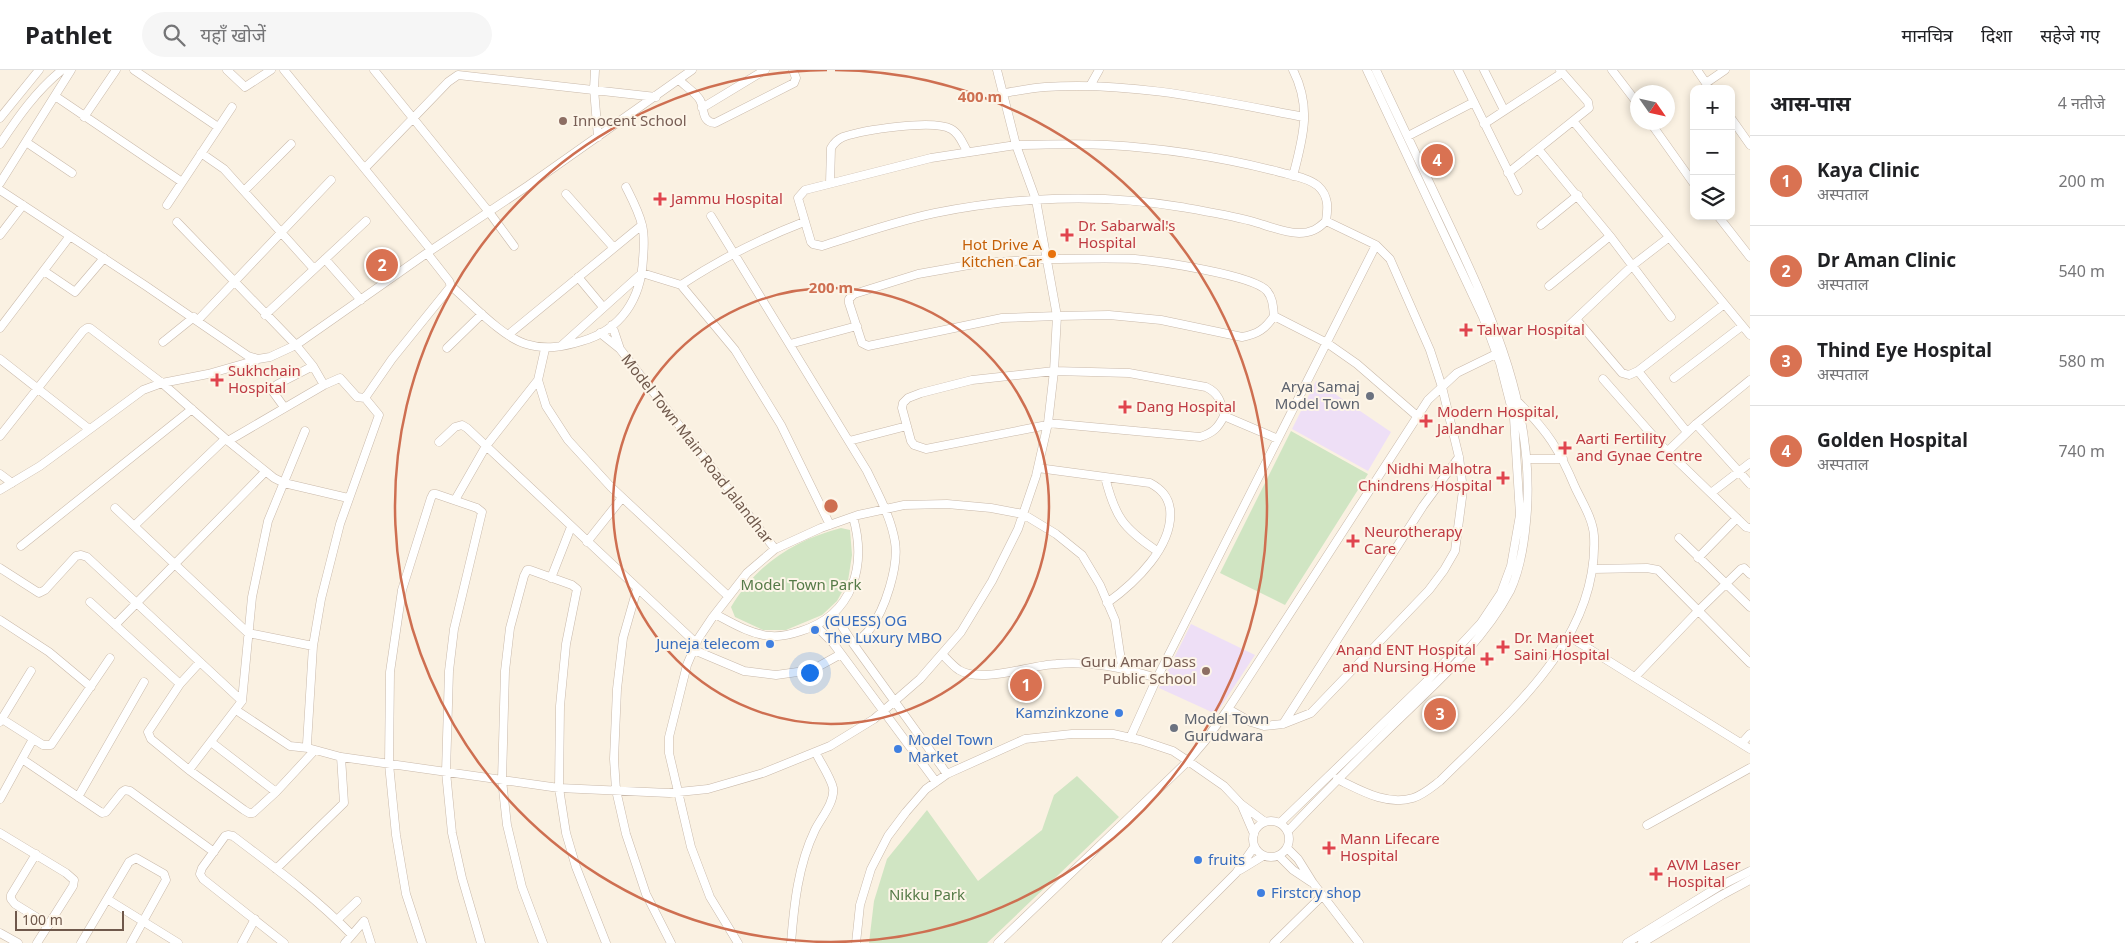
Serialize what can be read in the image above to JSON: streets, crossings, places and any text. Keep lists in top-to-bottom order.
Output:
{
  "streets": {
    "street": ["Model Town Main Road Jalandhar"]
  },
  "parks": ["Model Town Park", "Nikku Park"],
  "places": {
    "other": [
      "Innocent School",
      "Hot Drive A Kitchen Car",
      "Arya Samaj Model Town",
      "(GUESS) OG The Luxury MBO",
      "Juneja telecom",
      "Guru Amar Dass Public School",
      "Kamzinkzone",
      "Model Town Gurudwara",
      "Model Town Market",
      "fruits",
      "Firstcry shop"
    ],
    "health": [
      "Jammu Hospital",
      "Dr. Sabarwal's Hospital",
      "Talwar Hospital",
      "Sukhchain Hospital",
      "Dang Hospital",
      "Modern Hospital, Jalandhar",
      "Aarti Fertility and Gynae Centre",
      "Nidhi Malhotra Chindrens Hospital",
      "Neurotherapy Care",
      "Dr. Manjeet Saini Hospital",
      "Anand ENT Hospital and Nursing Home",
      "Mann Lifecare Hospital",
      "AVM Laser Hospital"
    ]
  },
  "scale_bar": "100 m",
  "north": "bottom right",
  "page": {
    "header": "Pathlet",
    "search": "यहाँ खोजें",
    "nav": ["मानचित्र", "दिशा", "सहेजे गए"],
    "heading": ["आस-पास", "4 नतीजे"],
    "map_buttons": ["+", "−"],
    "list": [
      {
        "mark": "1",
        "name": "Kaya Clinic",
        "note": "अस्पताल",
        "value": "200 m"
      },
      {
        "mark": "2",
        "name": "Dr Aman Clinic",
        "note": "अस्पताल",
        "value": "540 m"
      },
      {
        "mark": "3",
        "name": "Thind Eye Hospital",
        "note": "अस्पताल",
        "value": "580 m"
      },
      {
        "mark": "4",
        "name": "Golden Hospital",
        "note": "अस्पताल",
        "value": "740 m"
      }
    ],
    "pins": [
      "4",
      "2",
      "1",
      "3"
    ],
    "scale": "100 m"
  },
  "rings": ["400 m", "200 m"]
}
